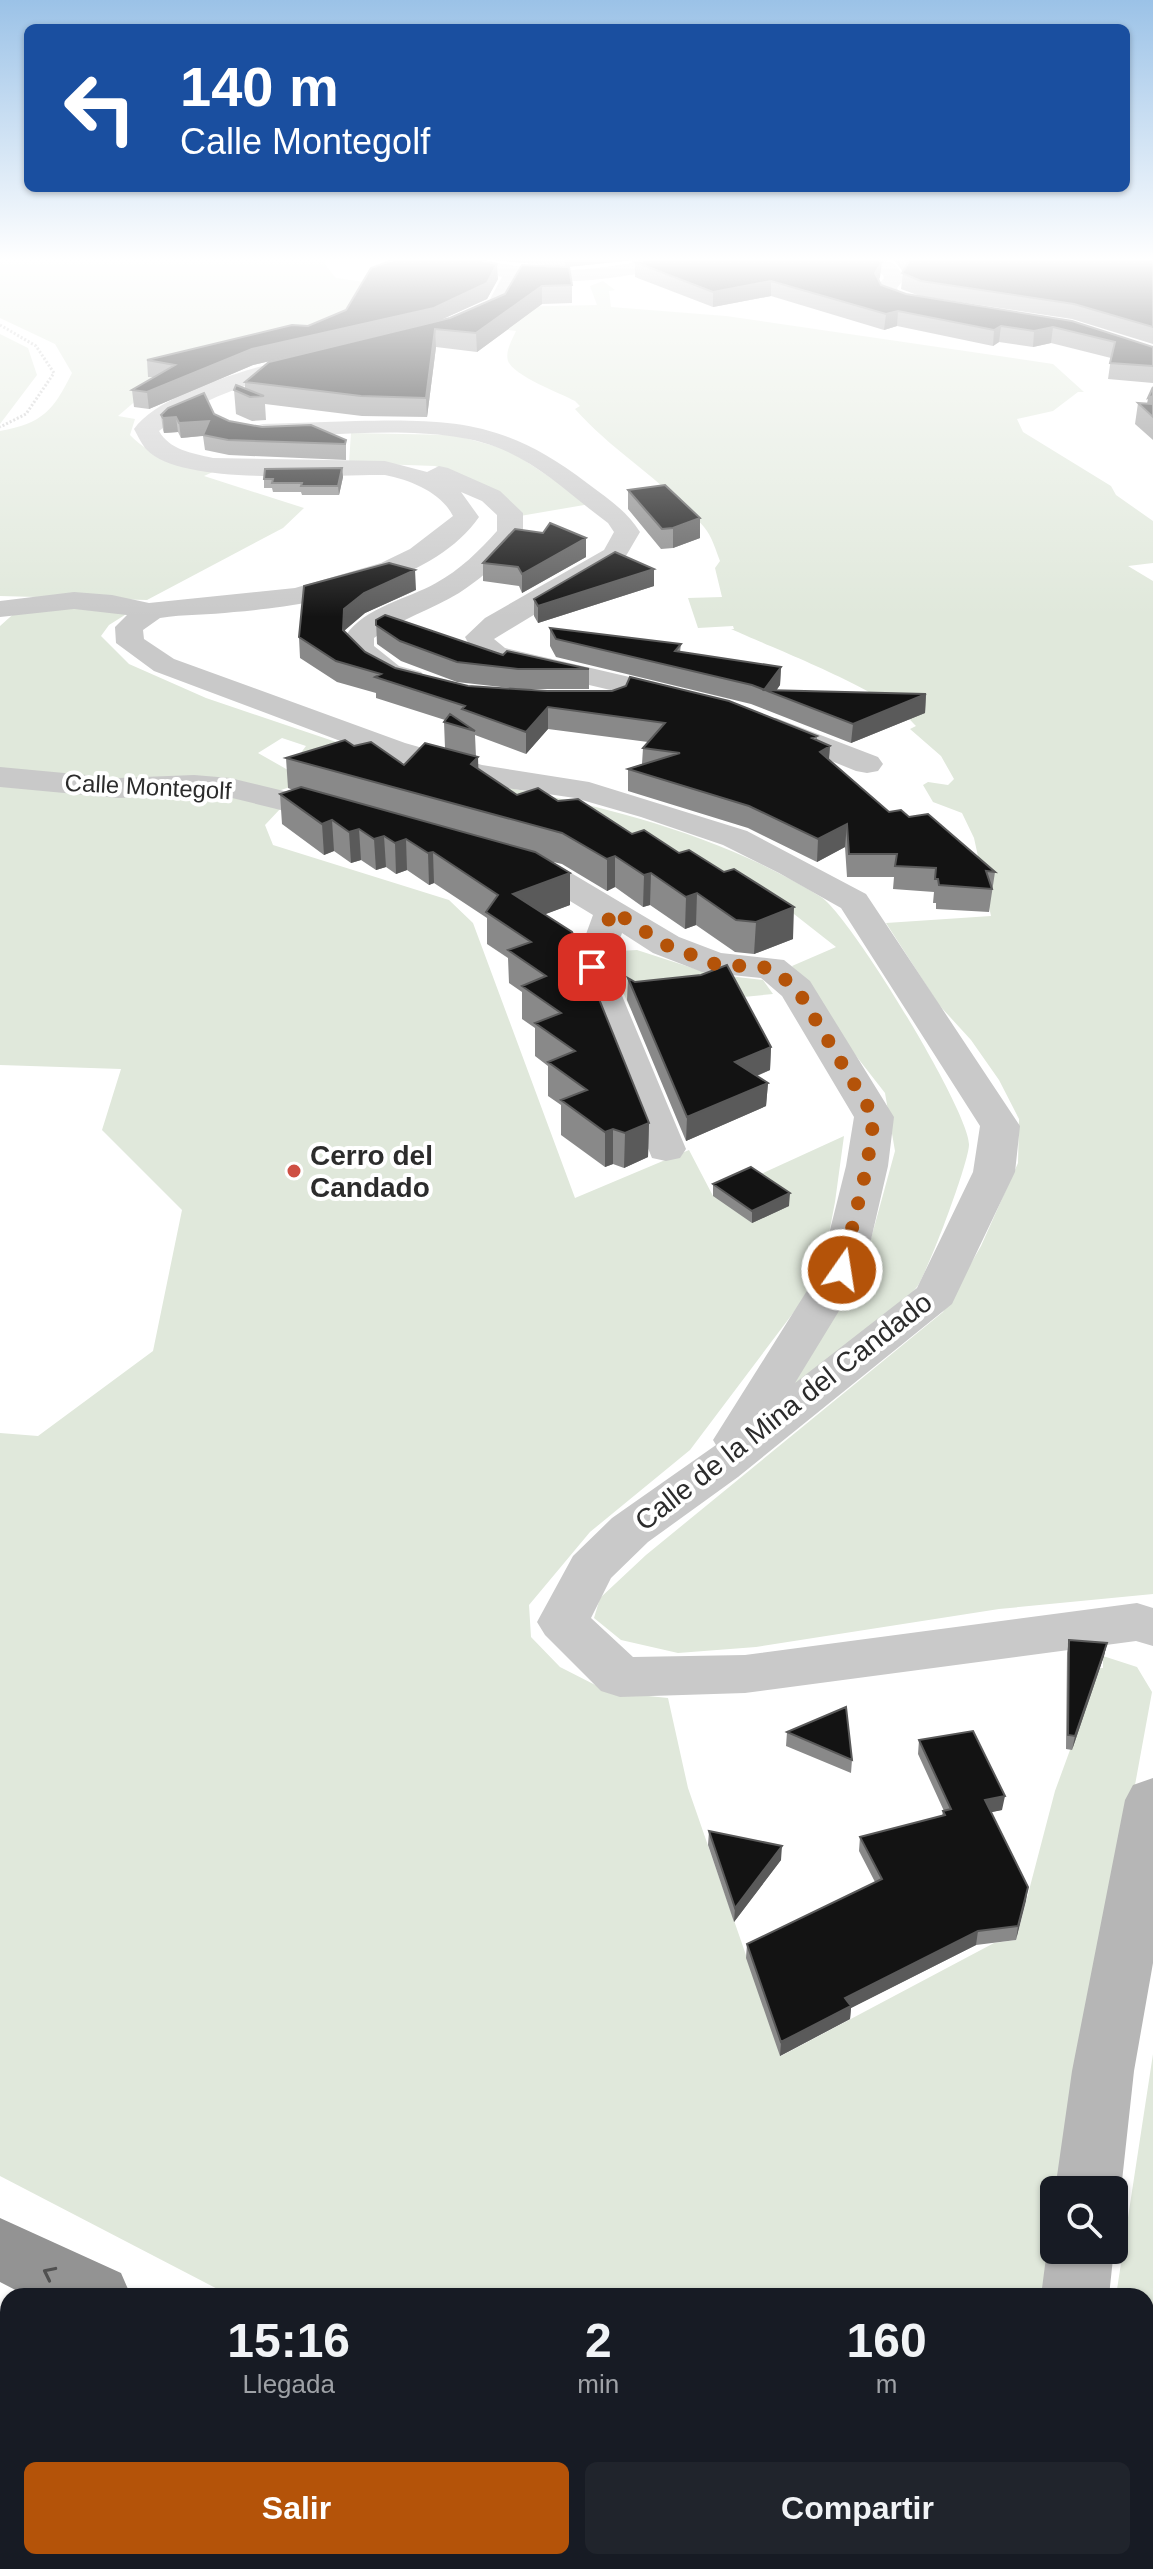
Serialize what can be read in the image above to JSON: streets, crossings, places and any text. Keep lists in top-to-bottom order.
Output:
{
  "streets": {
    "street": ["Calle Montegolf", "Calle de la Mina del Candado"]
  },
  "places": ["Cerro del Candado"],
  "page": {
    "turn": ["140 m", "Calle Montegolf"],
    "eta": [
      "15:16",
      "Llegada",
      "2",
      "min",
      "160",
      "m"
    ],
    "buttons": ["Salir", "Compartir"]
  }
}
